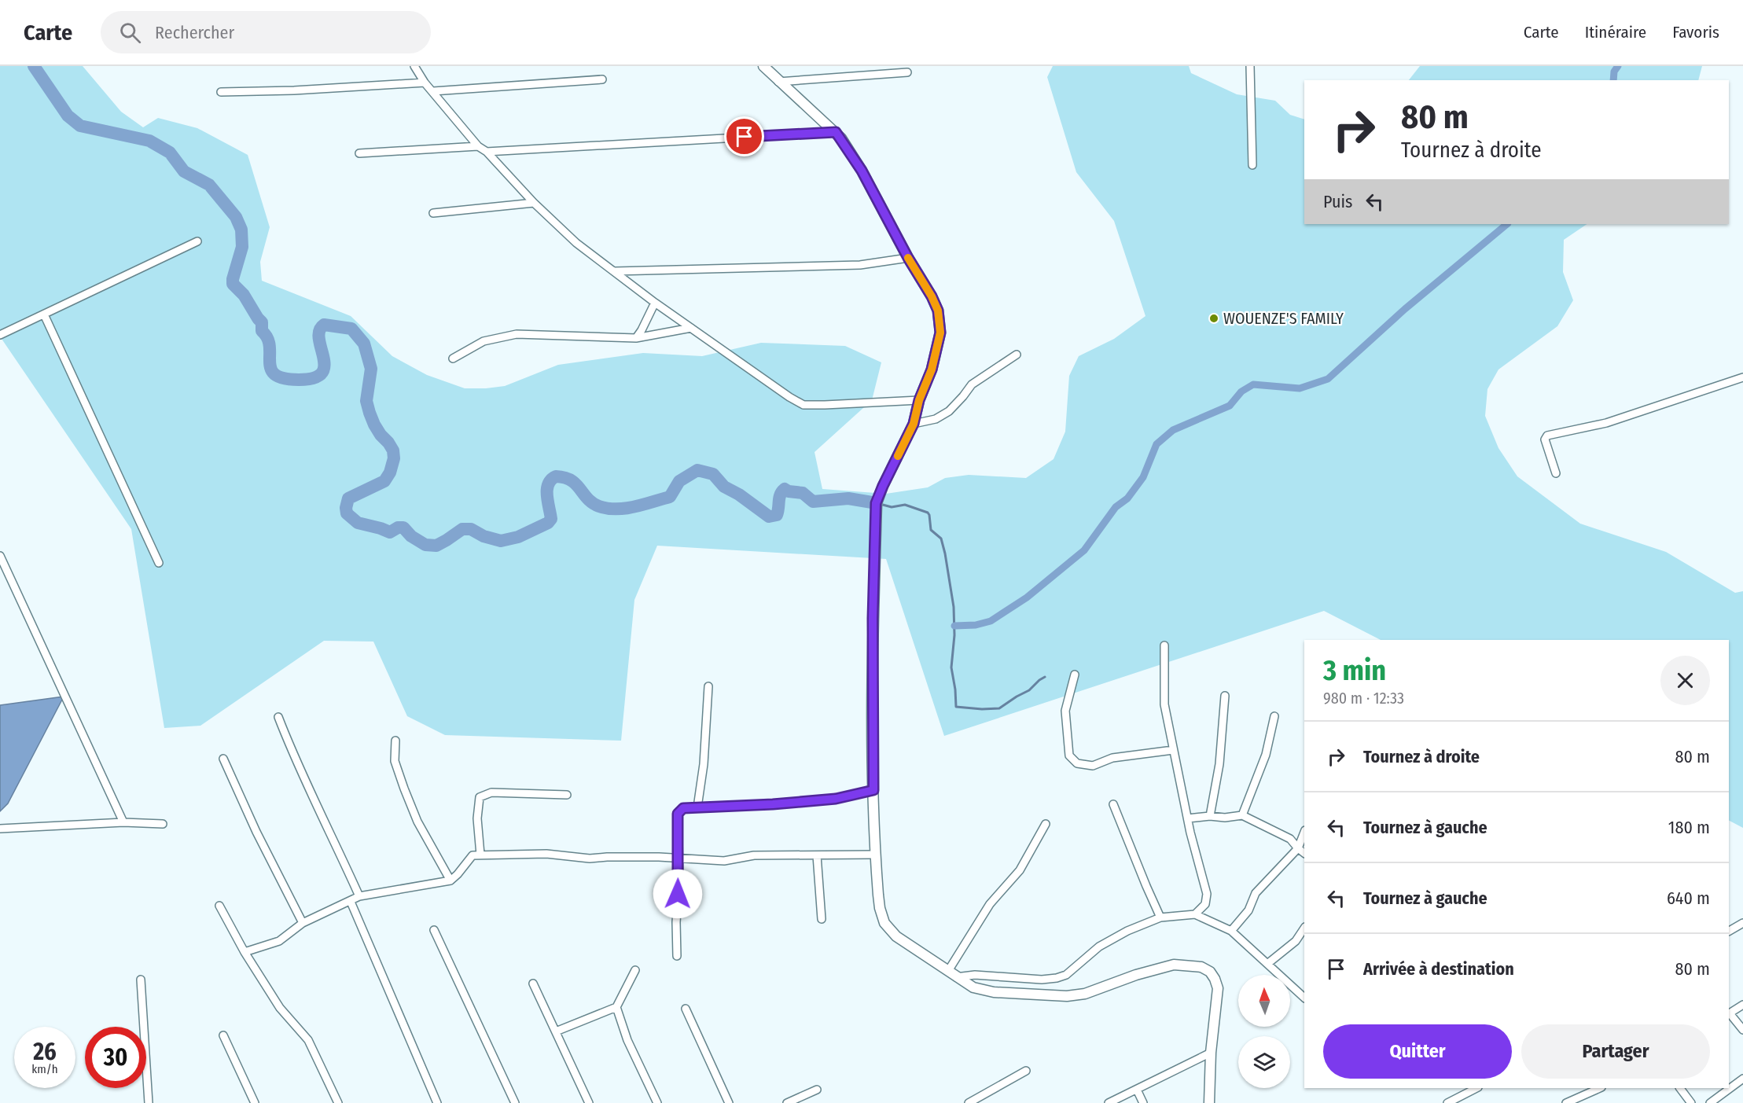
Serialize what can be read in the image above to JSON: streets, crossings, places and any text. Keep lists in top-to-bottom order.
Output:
{
  "places": ["WOUENZE'S FAMILY"],
  "north": "top",
  "page": {
    "header": "Carte",
    "search": "Rechercher",
    "nav": ["Carte", "Itinéraire", "Favoris"],
    "turn": ["80 m", "Tournez à droite"],
    "then": "Puis",
    "heading": ["3 min", "980 m · 12:33"],
    "list": [
      {
        "name": "Tournez à droite",
        "value": "80 m"
      },
      {
        "name": "Tournez à gauche",
        "value": "180 m"
      },
      {
        "name": "Tournez à gauche",
        "value": "640 m"
      },
      {
        "name": "Arrivée à destination",
        "value": "80 m"
      }
    ],
    "buttons": ["Quitter", "Partager"],
    "speed": "26 km/h",
    "limit": "30"
  }
}
